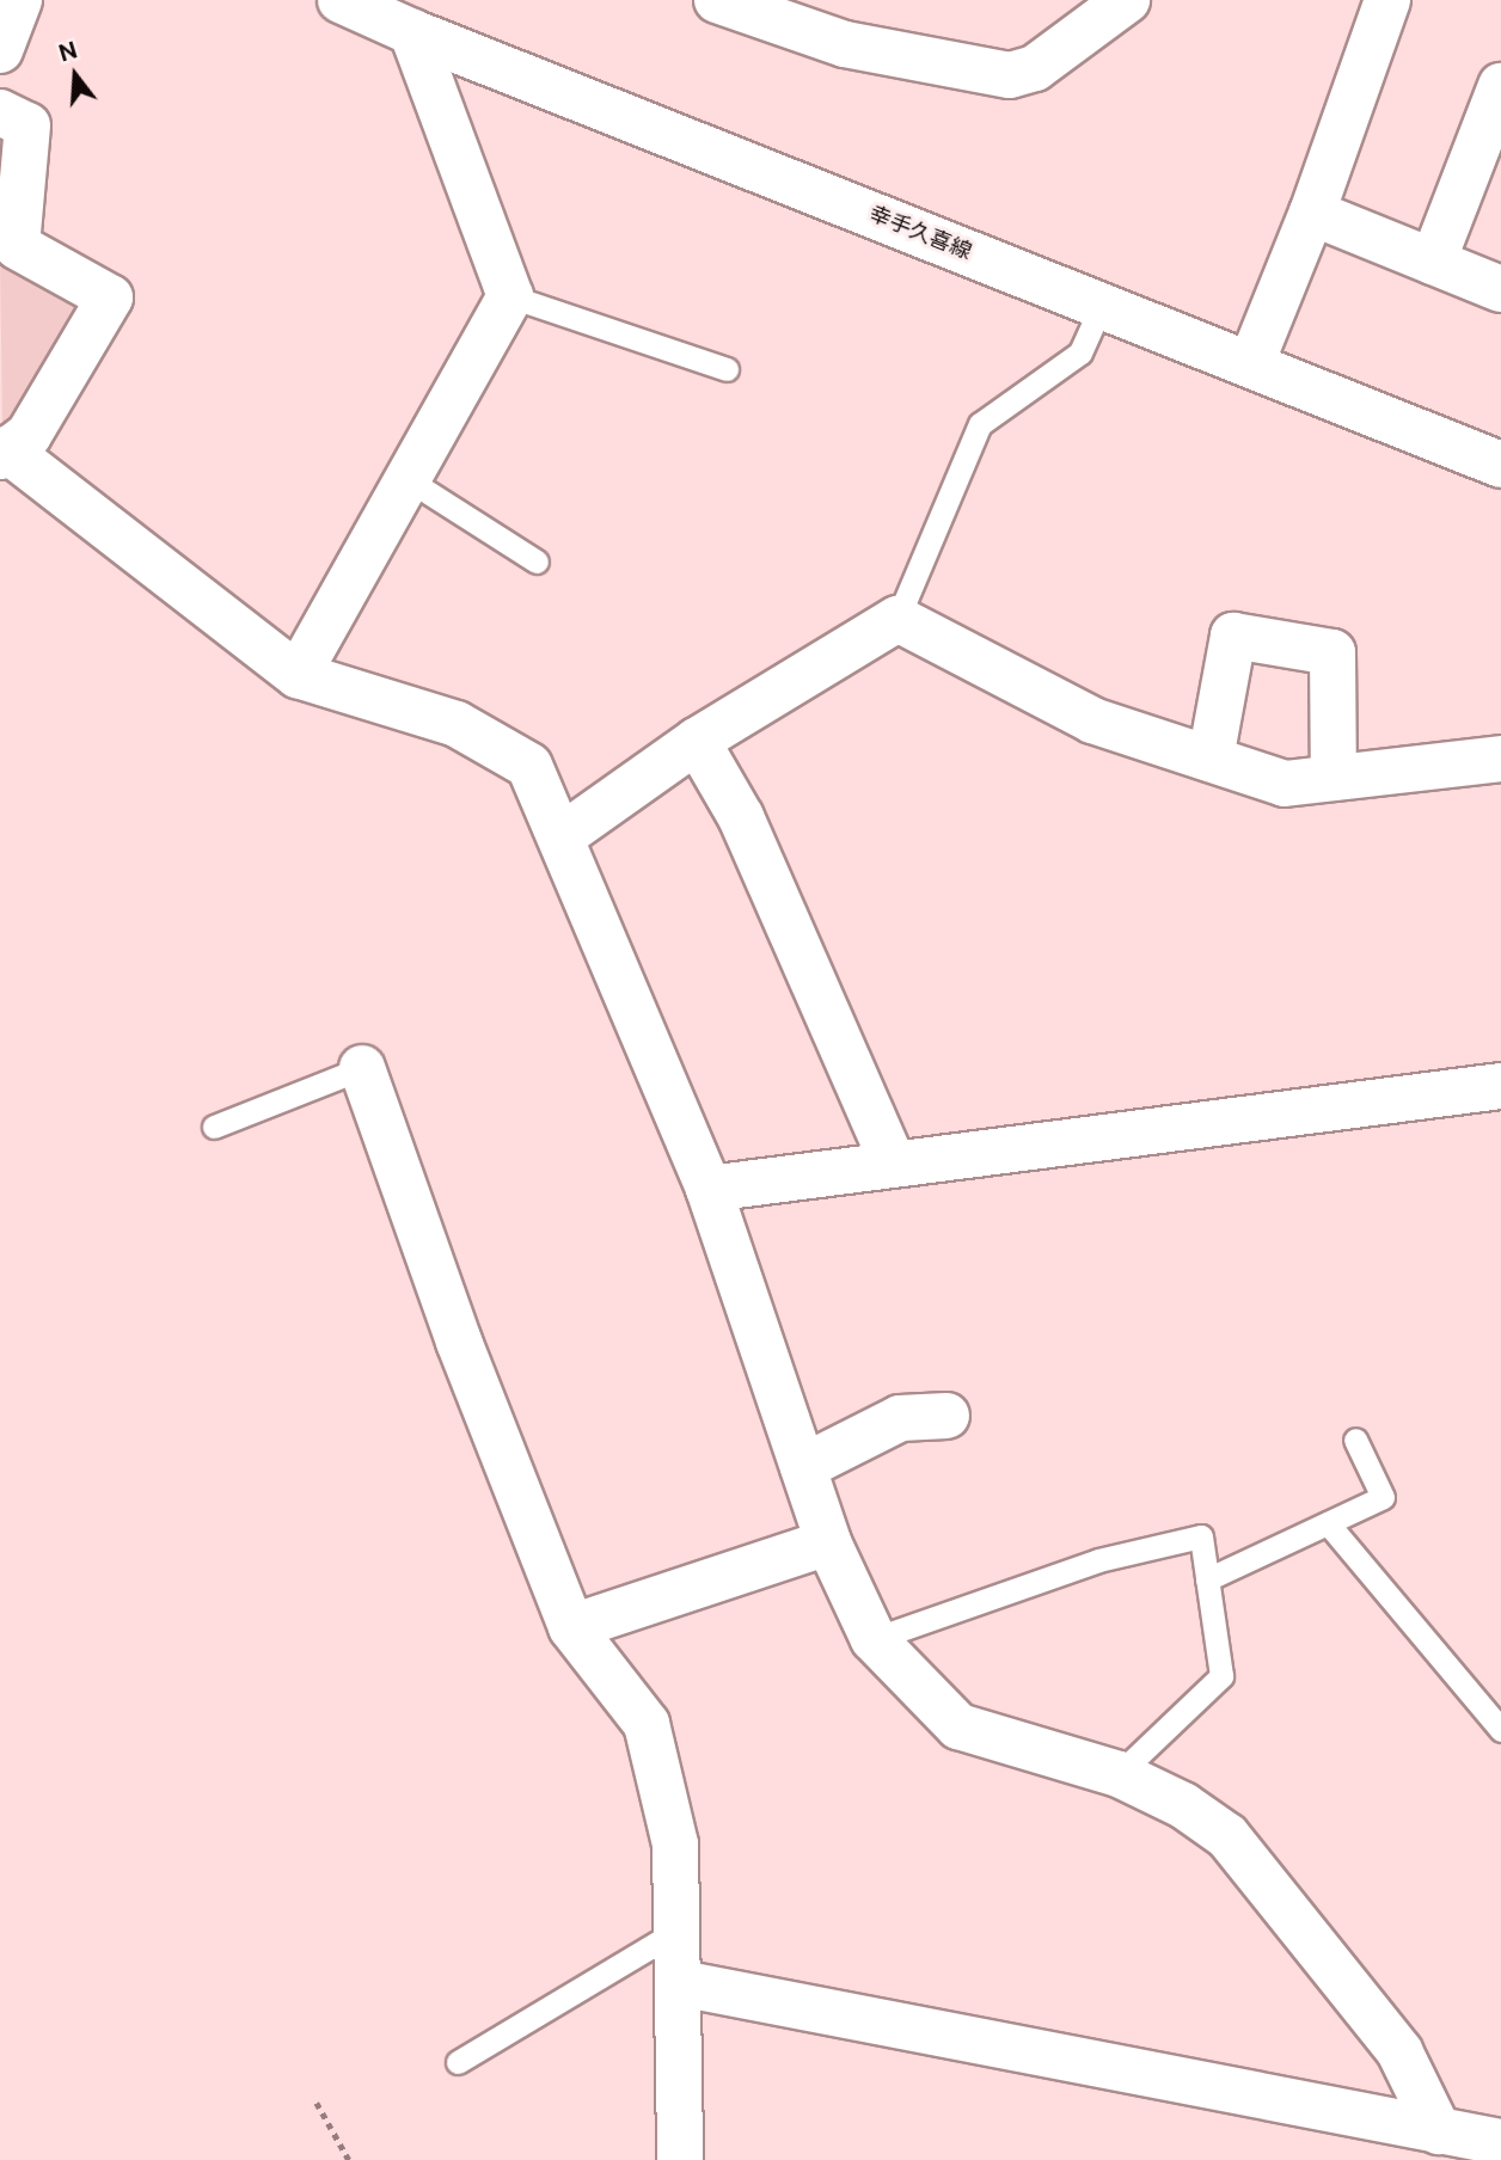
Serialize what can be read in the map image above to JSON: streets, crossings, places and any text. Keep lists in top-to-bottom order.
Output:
{
  "streets": {
    "street": ["幸手久喜線"]
  },
  "north": "top"
}
